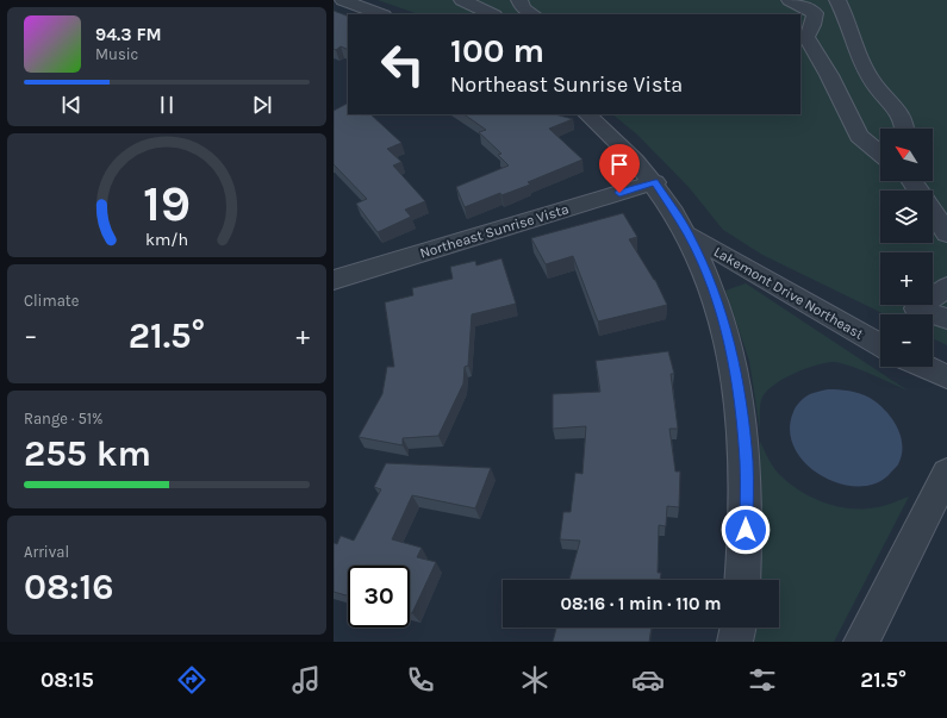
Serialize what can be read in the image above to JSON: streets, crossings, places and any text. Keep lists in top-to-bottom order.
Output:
{
  "streets": {
    "street": ["Northeast Sunrise Vista", "Lakemont Drive Northeast"]
  },
  "crossings": [
    ["Northeast Sunrise Vista", "Lakemont Drive Northeast"]
  ],
  "north": "top left",
  "page": {
    "turn": ["100 m", "Northeast Sunrise Vista"],
    "song": ["94.3 FM", "Music"],
    "map_buttons": ["+", "−"],
    "tile": [
      "Climate",
      ["Range · 51%", "255 km"],
      ["Arrival", "08:16"]
    ],
    "heat": ["−", "21.5°", "+"],
    "limit": "30",
    "trip": "08:16 · 1 min · 110 m",
    "tabs": ["08:15", "21.5°"],
    "gauge": ["19", "km/h"]
  }
}
